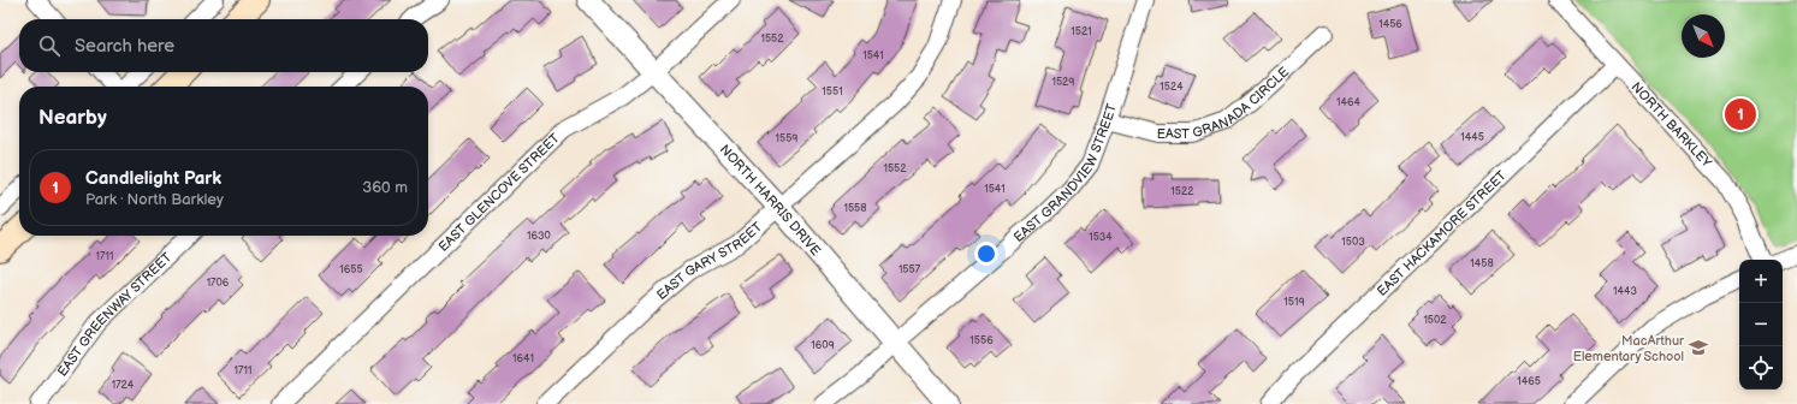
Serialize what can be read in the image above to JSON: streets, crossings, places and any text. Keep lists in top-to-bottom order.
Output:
{
  "streets": {
    "street": [
      "EAST GRANADA CIRCLE",
      "NORTH BARKLEY",
      "EAST GRANDVIEW STREET",
      "EAST GLENCOVE STREET",
      "NORTH HARRIS DRIVE",
      "EAST HACKAMORE STREET",
      "EAST GARY STREET",
      "EAST GREENWAY STREET"
    ]
  },
  "crossings": [
    ["EAST GRANADA CIRCLE", "EAST GRANDVIEW STREET"],
    ["NORTH BARKLEY", "EAST HACKAMORE STREET"],
    ["EAST GRANDVIEW STREET", "NORTH HARRIS DRIVE"],
    ["EAST GLENCOVE STREET", "NORTH HARRIS DRIVE"],
    ["NORTH HARRIS DRIVE", "EAST GARY STREET"]
  ],
  "places": {
    "school or university": ["MacArthur Elementary School"]
  },
  "house_numbers": [
    "1456",
    "1521",
    "1552",
    "1541",
    "1529",
    "1524",
    "1551",
    "1464",
    "1445",
    "1559",
    "1552",
    "1541",
    "1522",
    "1558",
    "1630",
    "1534",
    "1503",
    "1711",
    "1458",
    "1655",
    "1557",
    "1706",
    "1443",
    "1519",
    "1502",
    "1556",
    "1609",
    "1641",
    "1711",
    "1465",
    "1724"
  ],
  "north": "bottom right",
  "page": {
    "search": "Search here",
    "heading": "Nearby",
    "pins": "1",
    "list": [
      {
        "mark": "1",
        "name": "Candlelight Park",
        "note": "Park · North Barkley",
        "value": "360 m"
      }
    ],
    "map_buttons": ["+", "−"]
  }
}
